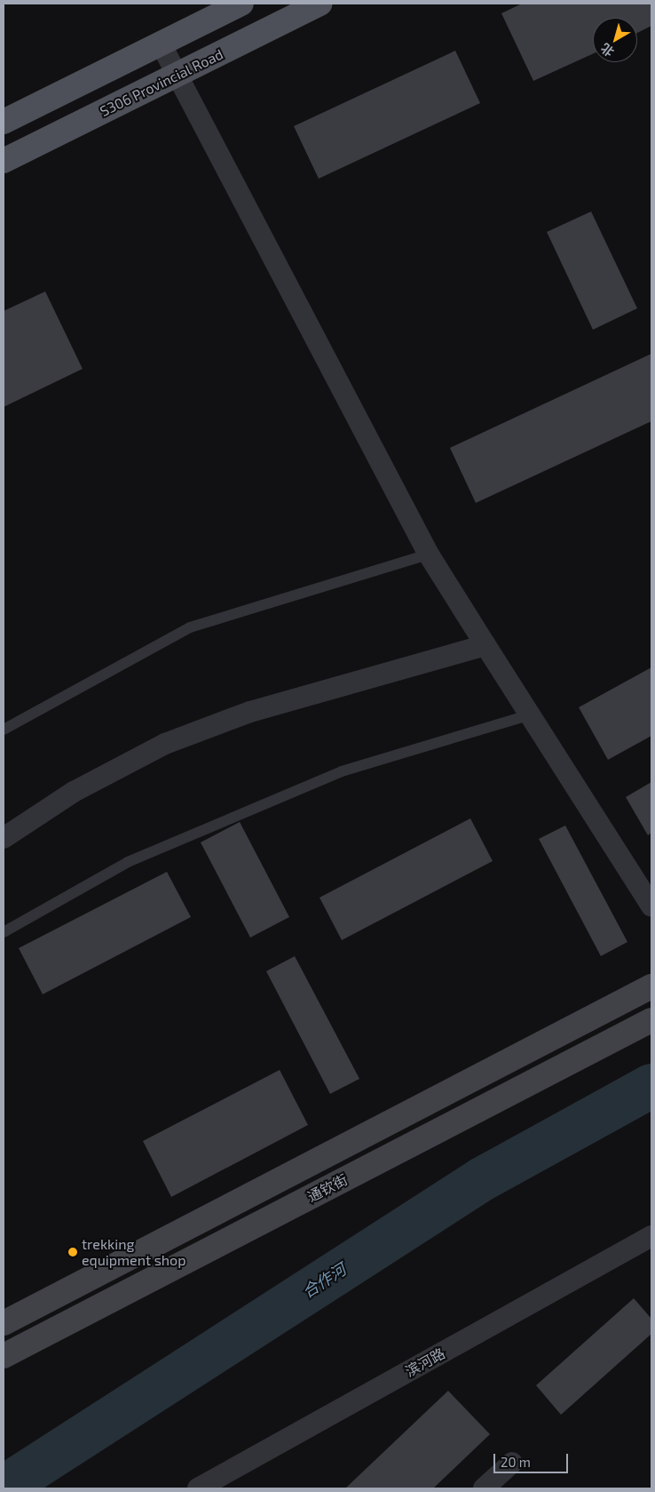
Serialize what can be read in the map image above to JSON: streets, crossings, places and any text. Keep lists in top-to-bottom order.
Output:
{
  "streets": {
    "main road": ["S306 Provincial Road", "通钦街"],
    "street": ["滨河路"]
  },
  "water": ["合作河"],
  "places": ["trekking equipment shop"],
  "scale_bar": "20 m",
  "north": "bottom left"
}
